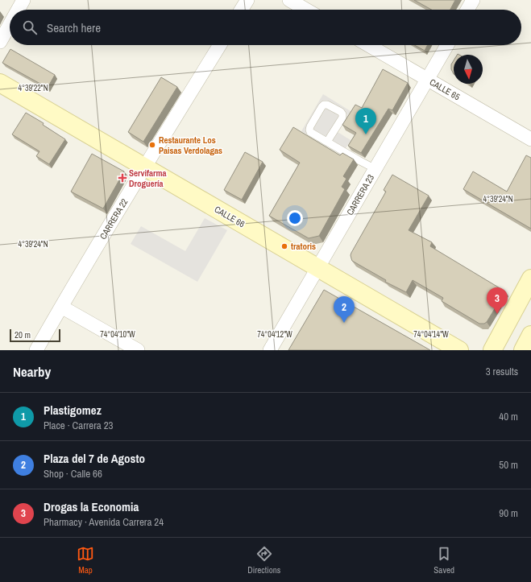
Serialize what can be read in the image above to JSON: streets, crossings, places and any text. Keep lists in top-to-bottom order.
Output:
{
  "streets": {
    "main road": ["CALLE 66"],
    "street": ["CALLE 65", "CARRERA 23", "CARRERA 22"]
  },
  "crossings": [
    ["CALLE 65", "CARRERA 23"],
    ["CARRERA 23", "CALLE 66"],
    ["CALLE 66", "CARRERA 22"]
  ],
  "places": {
    "other": ["Restaurante Los Paisas Verdolagas", "tratoris"],
    "health": ["Servifarma Droguería"]
  },
  "scale_bar": "20 m",
  "north": "bottom",
  "page": {
    "search": "Search here",
    "pins": ["1", "3", "2"],
    "scale": "20 m",
    "heading": ["Nearby", "3 results"],
    "list": [
      {
        "mark": "1",
        "name": "Plastigomez",
        "note": "Place · Carrera 23",
        "value": "40 m"
      },
      {
        "mark": "2",
        "name": "Plaza del 7 de Agosto",
        "note": "Shop · Calle 66",
        "value": "50 m"
      },
      {
        "mark": "3",
        "name": "Drogas la Economia",
        "note": "Pharmacy · Avenida Carrera 24",
        "value": "90 m"
      }
    ],
    "nav": ["Map", "Directions", "Saved"]
  },
  "coordinates": [
    "4°39'22\"N",
    "4°39'24\"N",
    "74°04'10\"W",
    "74°04'12\"W",
    "74°04'14\"W"
  ]
}
